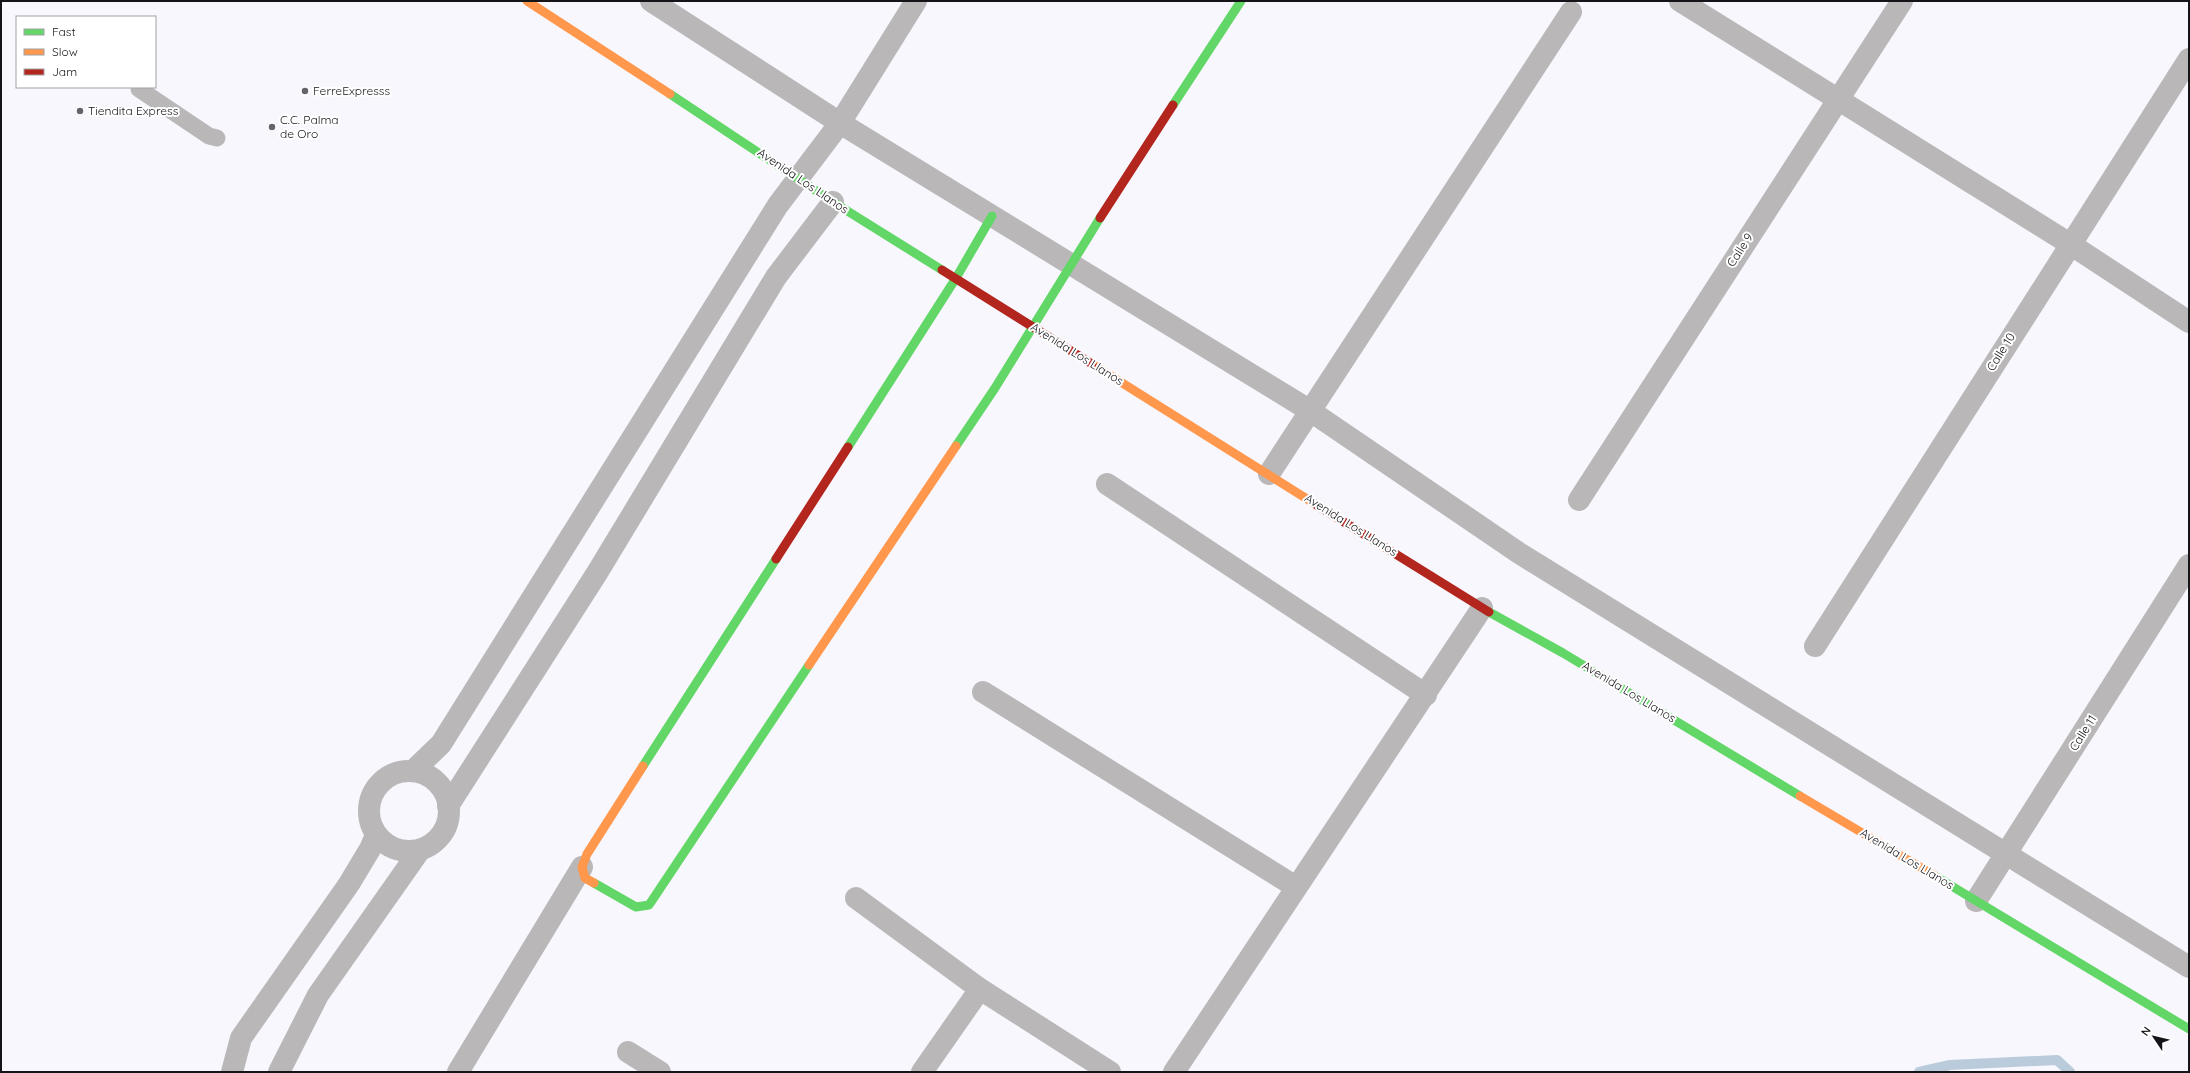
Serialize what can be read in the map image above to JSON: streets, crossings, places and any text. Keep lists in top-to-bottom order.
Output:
{
  "streets": {
    "street": [
      "Avenida Los Llanos",
      "Calle 9",
      "Calle 10",
      "Calle 11"
    ]
  },
  "crossings": [
    ["Avenida Los Llanos", "Calle 11"]
  ],
  "places": ["FerreExpresss", "Tiendita Express", "C.C. Palma de Oro"],
  "legend": ["Fast", "Slow", "Jam"],
  "north": "top left"
}
